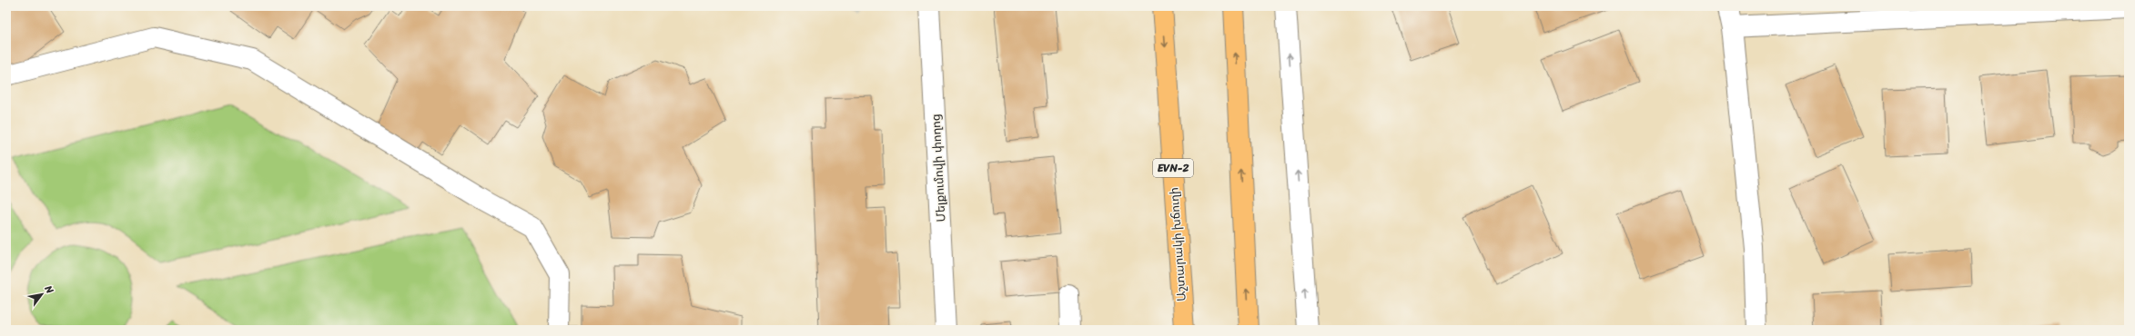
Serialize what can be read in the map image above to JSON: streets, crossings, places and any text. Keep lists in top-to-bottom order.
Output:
{
  "streets": {
    "main road": ["EVN-2", "Աշտարակի խճուղի"],
    "street": ["Մելքումովի փողոց"]
  },
  "north": "top right"
}
